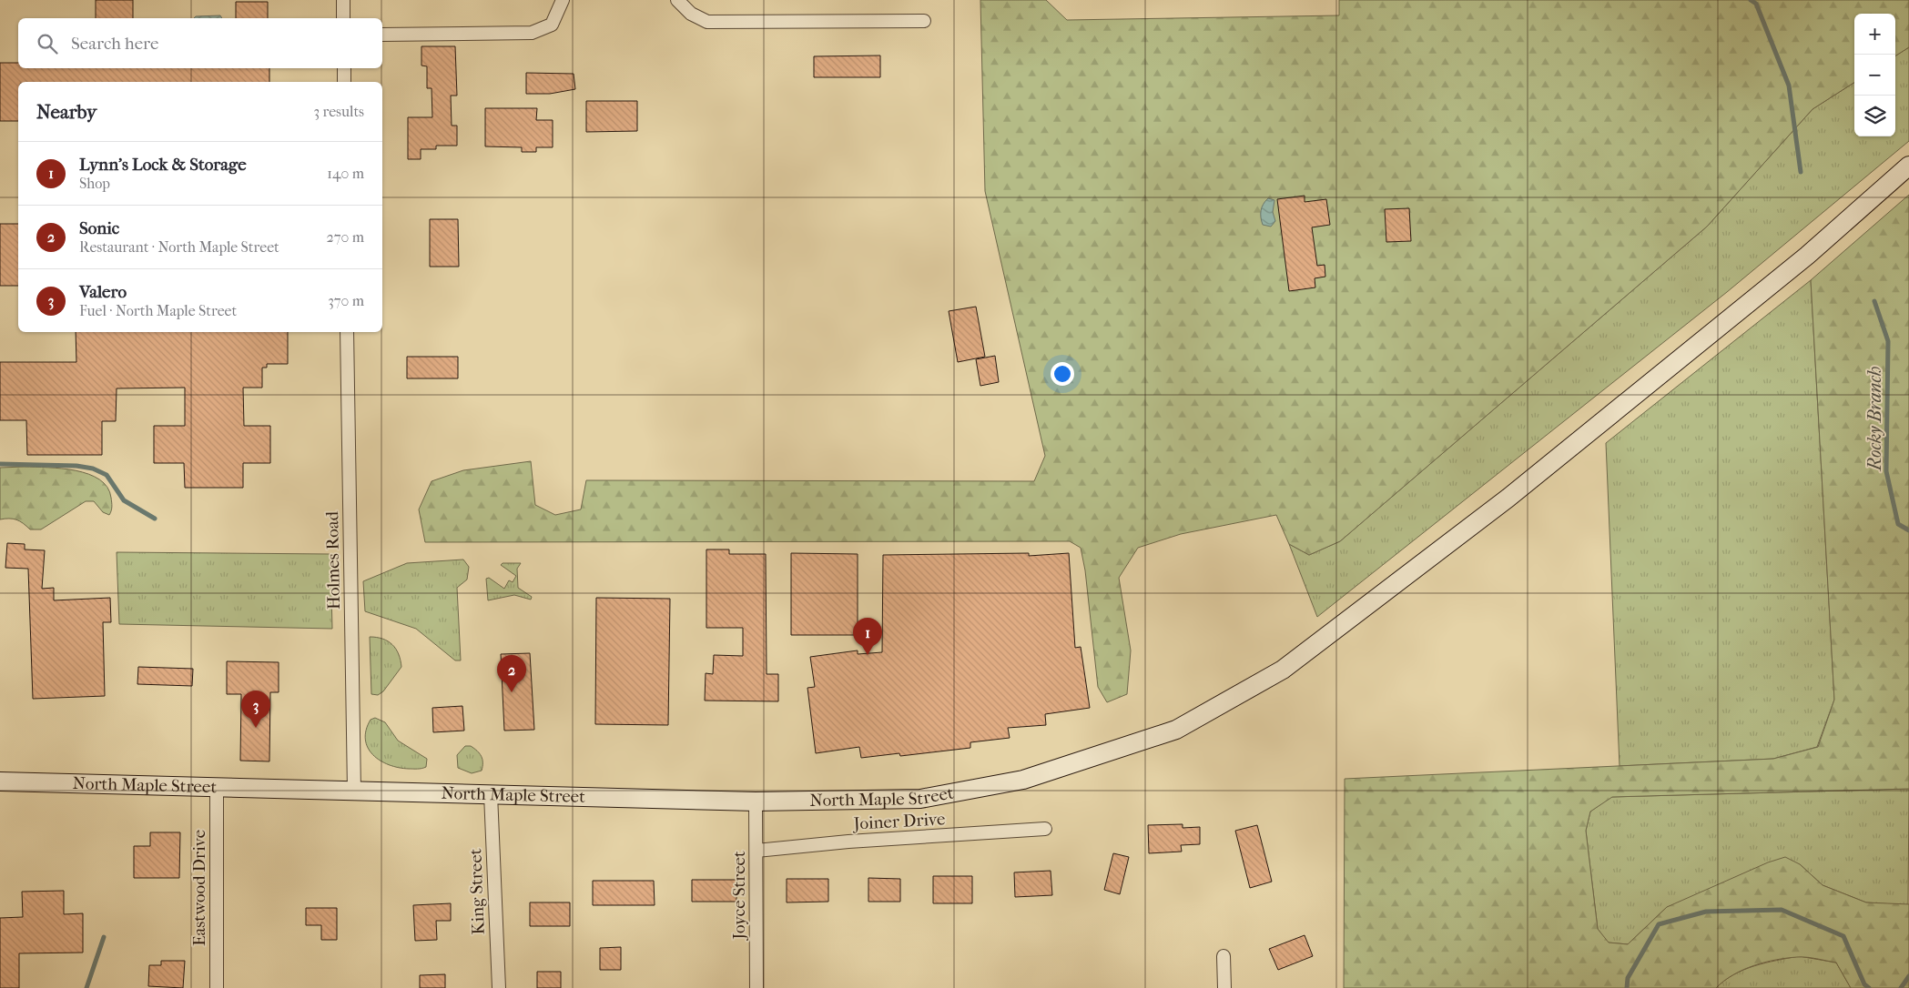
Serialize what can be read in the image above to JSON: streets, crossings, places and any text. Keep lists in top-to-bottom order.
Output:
{
  "streets": {
    "main road": ["North Maple Street"],
    "street": [
      "Holmes Road",
      "Joiner Drive",
      "Eastwood Drive",
      "King Street",
      "Joyce Street"
    ]
  },
  "crossings": [
    ["Holmes Road", "North Maple Street"],
    ["North Maple Street", "Eastwood Drive"],
    ["North Maple Street", "King Street"],
    ["North Maple Street", "Joyce Street"],
    ["Joiner Drive", "Joyce Street"]
  ],
  "water": ["Rocky Branch"],
  "page": {
    "map_buttons": ["+", "−"],
    "search": "Search here",
    "heading": ["Nearby", "3 results"],
    "list": [
      {
        "mark": "1",
        "name": "Lynn’s Lock & Storage",
        "note": "Shop",
        "value": "140 m"
      },
      {
        "mark": "2",
        "name": "Sonic",
        "note": "Restaurant · North Maple Street",
        "value": "270 m"
      },
      {
        "mark": "3",
        "name": "Valero",
        "note": "Fuel · North Maple Street",
        "value": "370 m"
      }
    ],
    "pins": ["1", "2", "3"]
  }
}
